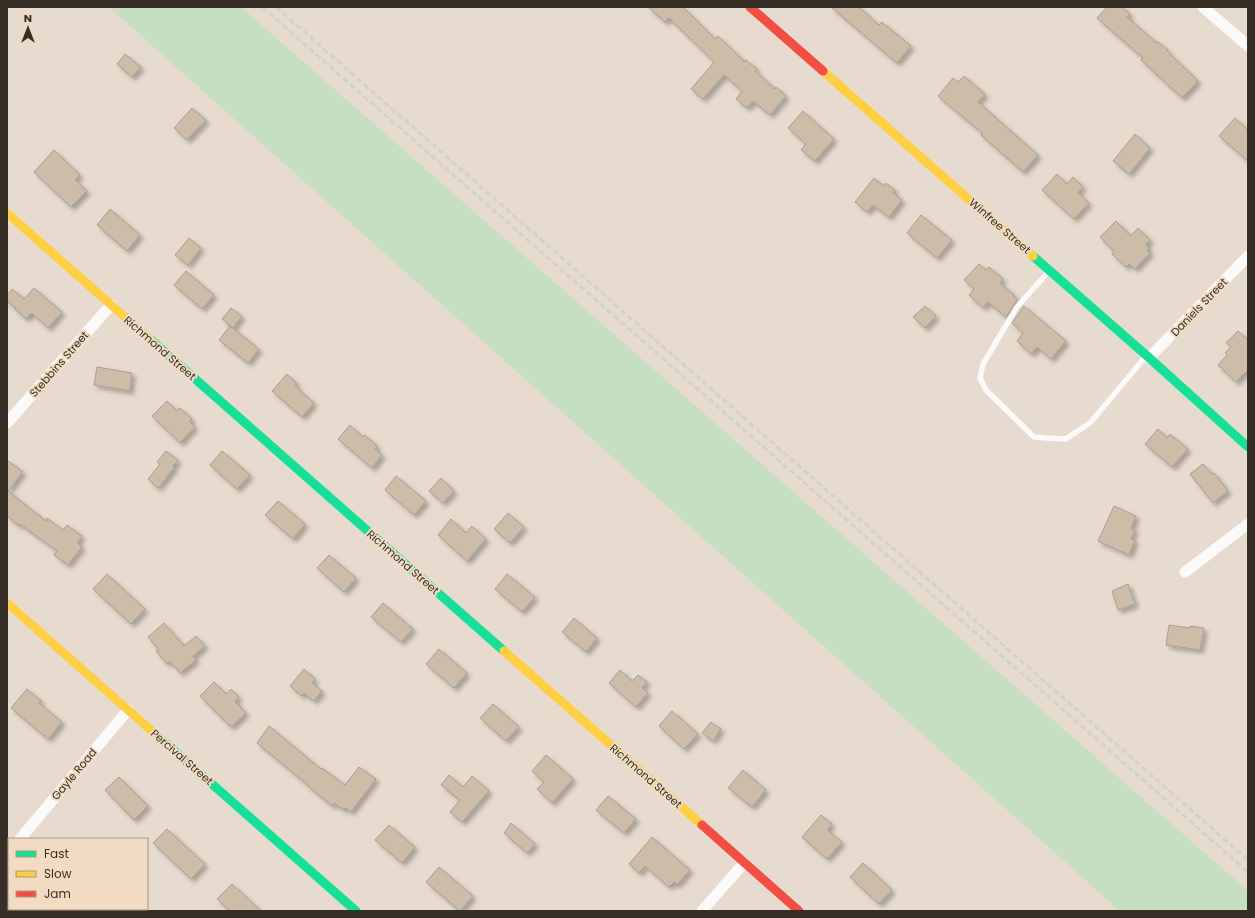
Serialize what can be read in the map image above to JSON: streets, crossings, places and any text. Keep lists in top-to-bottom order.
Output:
{
  "streets": {
    "street": [
      "Winfree Street",
      "Daniels Street",
      "Richmond Street",
      "Stebbins Street",
      "Percival Street",
      "Gayle Road"
    ]
  },
  "crossings": [
    ["Winfree Street", "Daniels Street"],
    ["Richmond Street", "Stebbins Street"],
    ["Percival Street", "Gayle Road"]
  ],
  "legend": ["Fast", "Slow", "Jam"],
  "north": "top"
}
